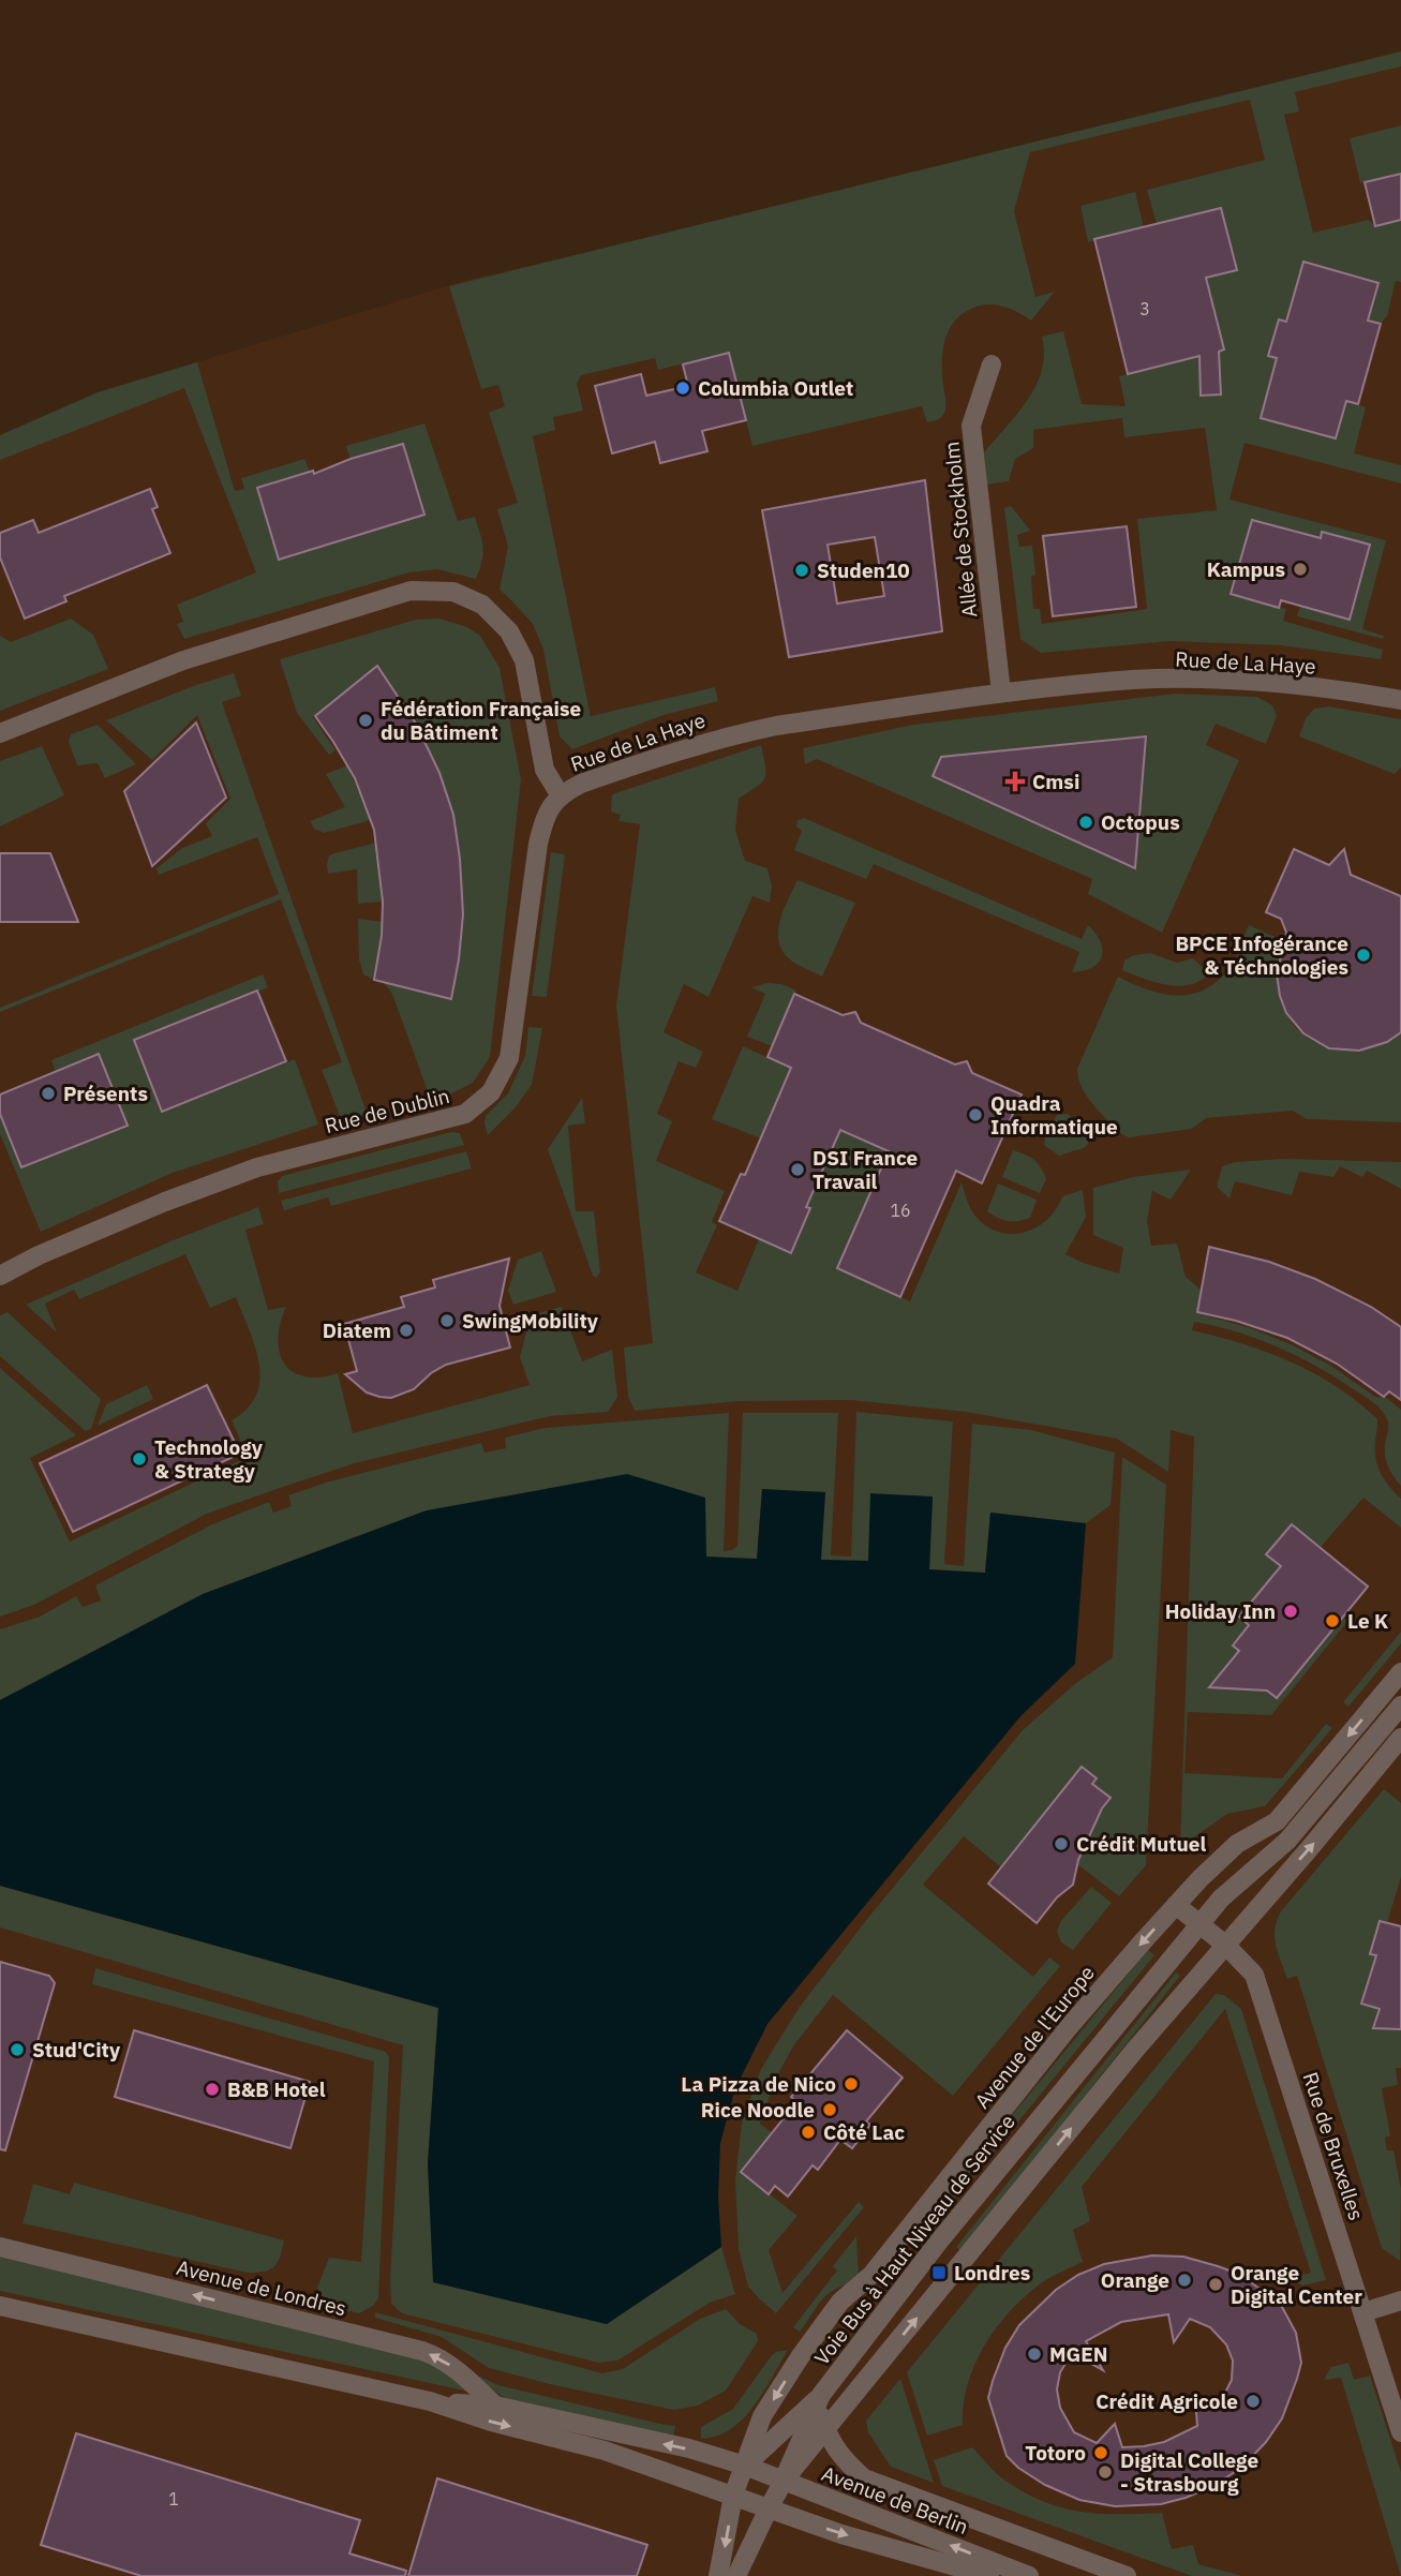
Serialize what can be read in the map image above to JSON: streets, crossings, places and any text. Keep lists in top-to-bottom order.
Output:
{
  "streets": {
    "street": [
      "Allée de Stockholm",
      "Rue de La Haye",
      "Rue de Dublin",
      "Avenue de l'Europe",
      "Rue de Bruxelles",
      "Voie Bus à Haut Niveau de Service",
      "Avenue de Londres",
      "Avenue de Berlin"
    ]
  },
  "crossings": [
    ["Allée de Stockholm", "Rue de La Haye"],
    ["Rue de La Haye", "Rue de Dublin"],
    ["Avenue de l'Europe", "Rue de Bruxelles"],
    ["Avenue de l'Europe", "Voie Bus à Haut Niveau de Service"],
    ["Avenue de l'Europe", "Avenue de Berlin"],
    ["Rue de Bruxelles", "Voie Bus à Haut Niveau de Service"]
  ],
  "places": {
    "other": [
      "Columbia Outlet",
      "Kampus",
      "Studen10",
      "Fédération Française du Bâtiment",
      "Octopus",
      "BPCE Infogérance & Téchnologies",
      "Présents",
      "Quadra Informatique",
      "DSI France Travail",
      "SwingMobility",
      "Diatem",
      "Technology & Strategy",
      "Holiday Inn",
      "Le K",
      "Crédit Mutuel",
      "Stud'City",
      "La Pizza de Nico",
      "B&B Hotel",
      "Rice Noodle",
      "Côté Lac",
      "Orange",
      "Orange Digital Center",
      "MGEN",
      "Crédit Agricole",
      "Totoro",
      "Digital College - Strasbourg"
    ],
    "health": ["Cmsi"],
    "transit": ["Londres"]
  },
  "house_numbers": ["3", "16", "1"]
}
